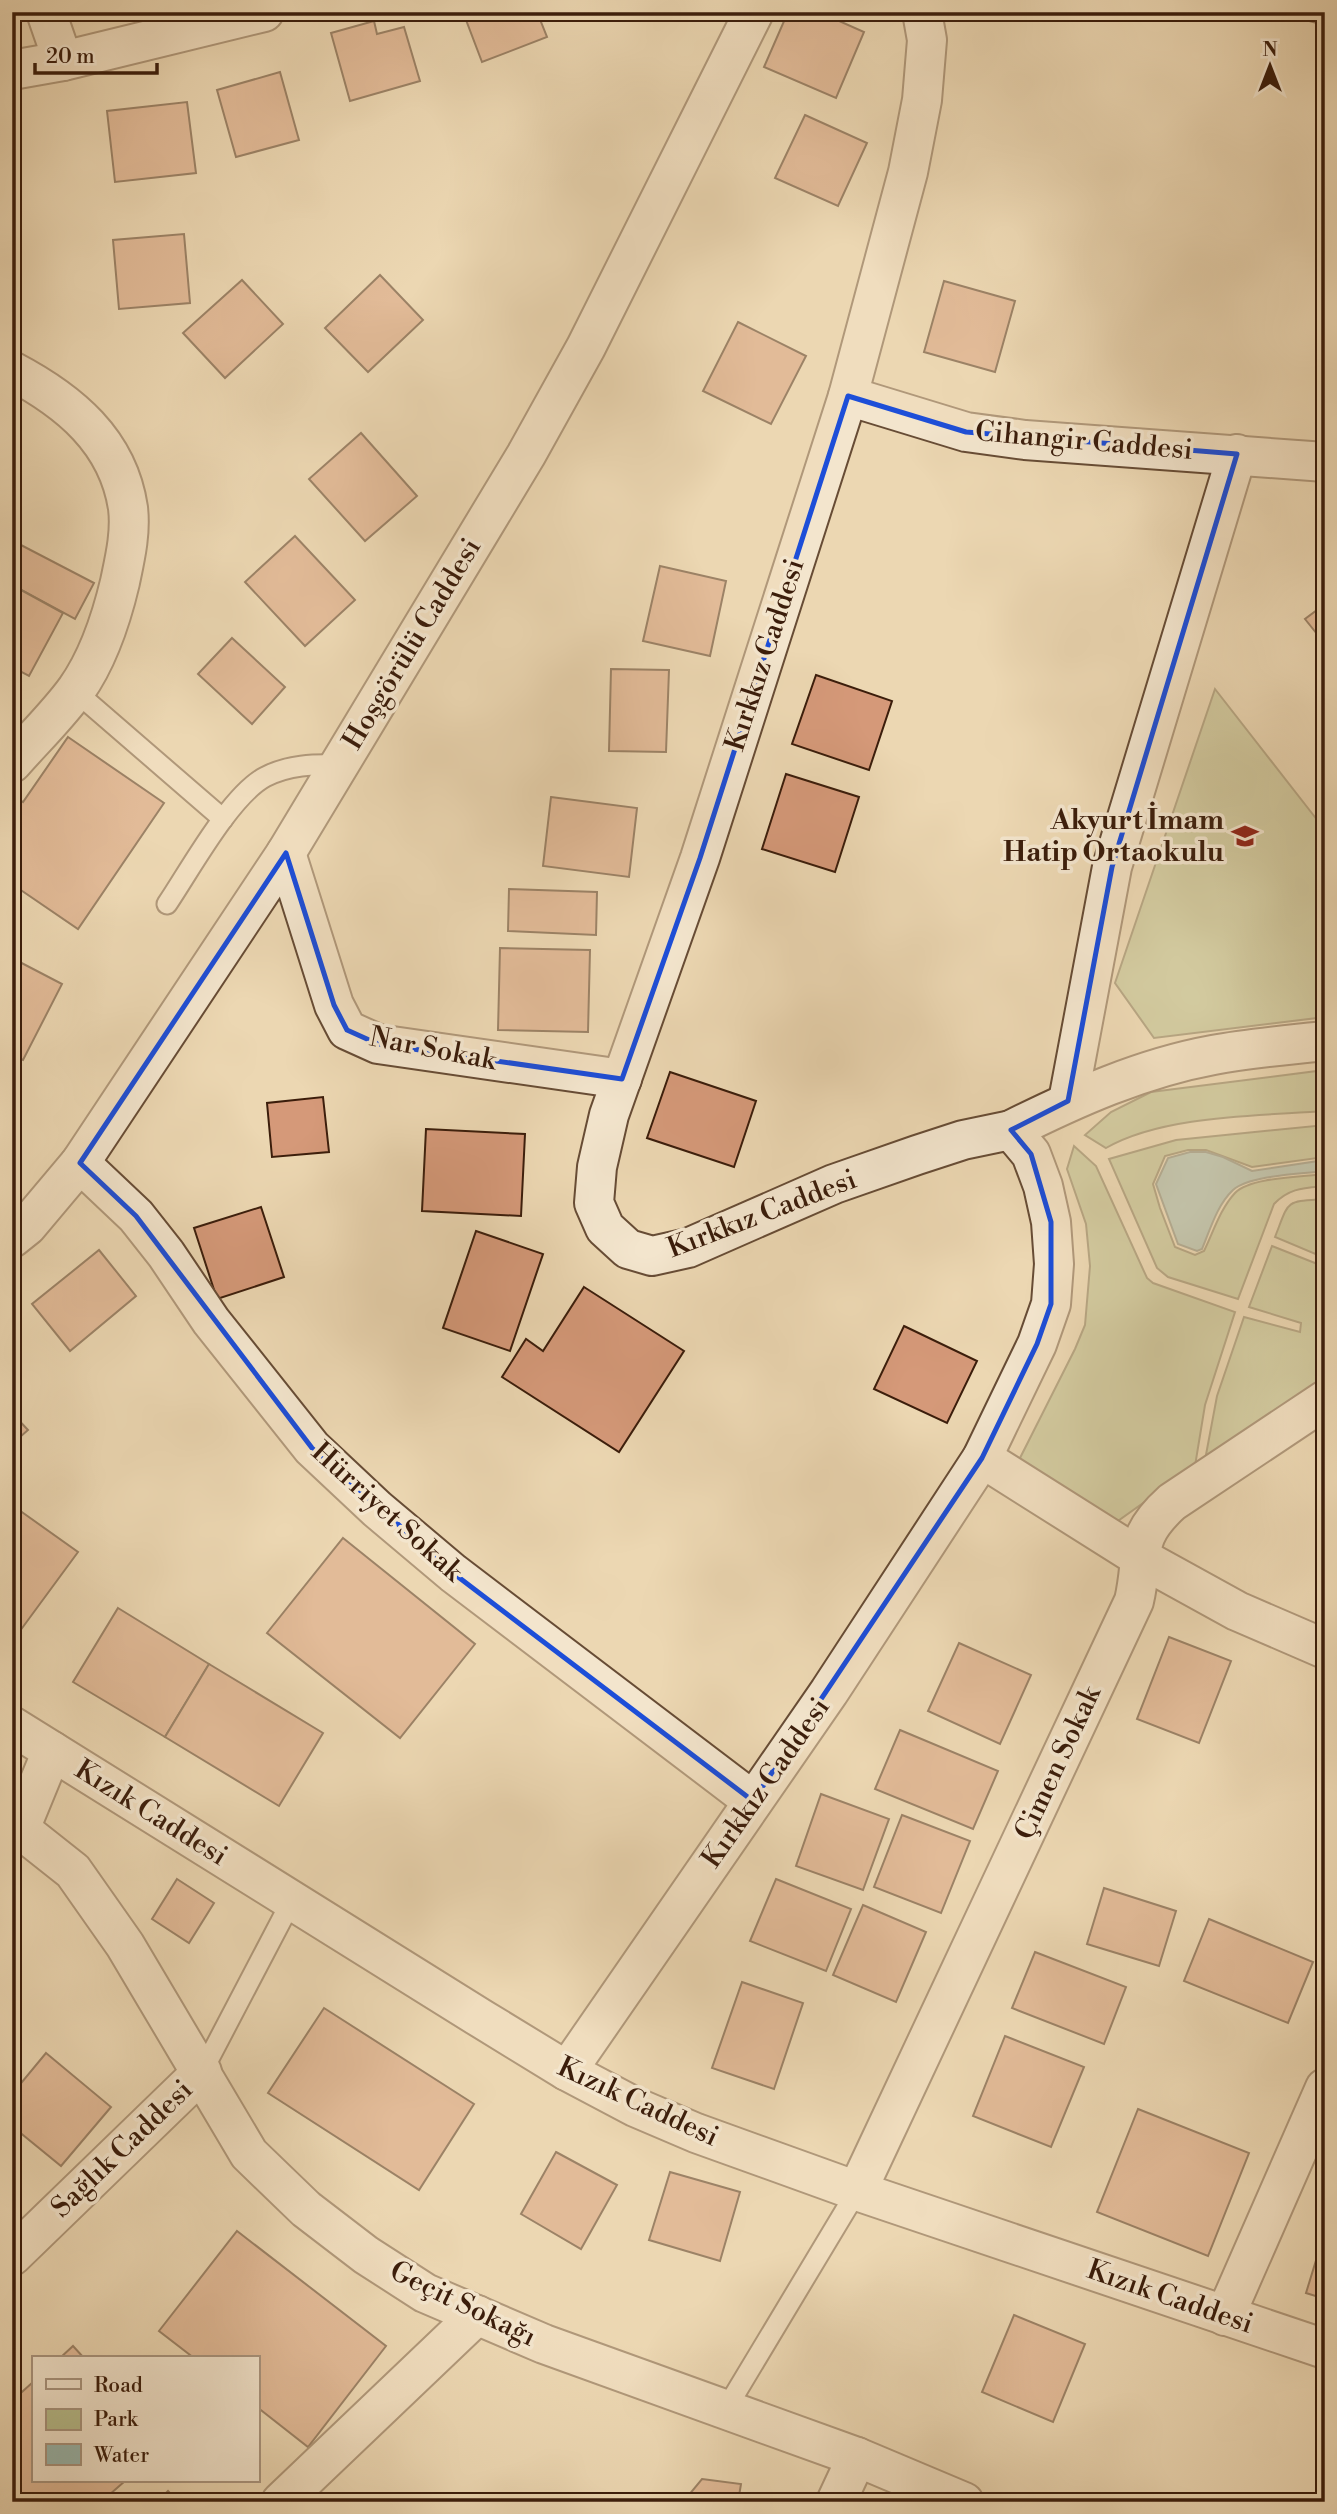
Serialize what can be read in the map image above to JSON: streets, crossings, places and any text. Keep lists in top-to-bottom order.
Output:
{
  "streets": {
    "street": [
      "Cihangir Caddesi",
      "Hoşgörülü Caddesi",
      "Kırkkız Caddesi",
      "Nar Sokak",
      "Hürriyet Sokak",
      "Çimen Sokak",
      "Kızık Caddesi",
      "Sağlık Caddesi",
      "Geçit Sokağı"
    ]
  },
  "crossings": [
    ["Cihangir Caddesi", "Kırkkız Caddesi"],
    ["Hoşgörülü Caddesi", "Nar Sokak"],
    ["Hoşgörülü Caddesi", "Hürriyet Sokak"],
    ["Kırkkız Caddesi", "Nar Sokak"],
    ["Kırkkız Caddesi", "Hürriyet Sokak"],
    ["Kırkkız Caddesi", "Kızık Caddesi"],
    ["Çimen Sokak", "Kızık Caddesi"],
    ["Sağlık Caddesi", "Geçit Sokağı"]
  ],
  "places": {
    "school or university": ["Akyurt İmam Hatip Ortaokulu"]
  },
  "legend": ["Road", "Park", "Water"],
  "scale_bar": "20 m",
  "north": "top"
}
